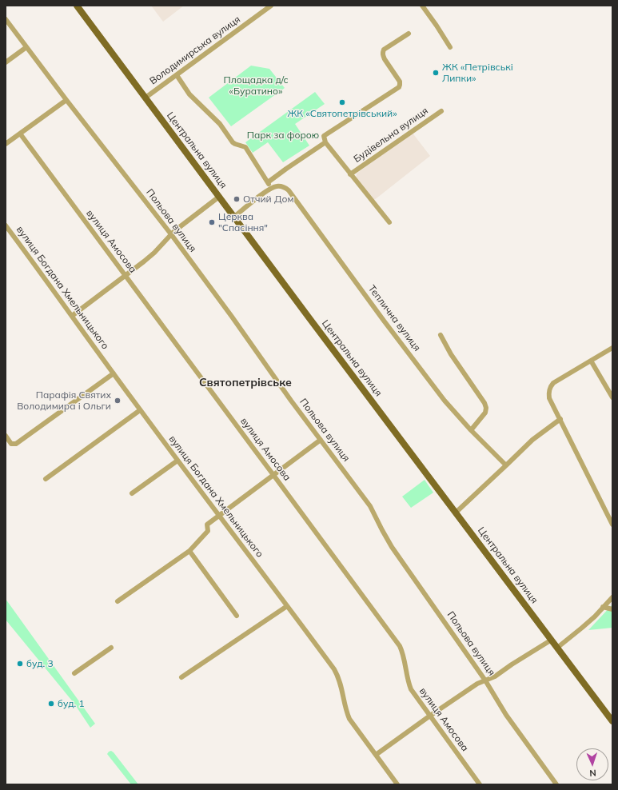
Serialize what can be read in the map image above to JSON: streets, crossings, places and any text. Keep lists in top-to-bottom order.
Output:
{
  "streets": {
    "main road": ["Центральна вулиця"],
    "street": [
      "Володимирська вулиця",
      "Будівельна вулиця",
      "Польова вулиця",
      "вулиця Амосова",
      "вулиця Богдана Хмельницького",
      "Теплична вулиця"
    ]
  },
  "crossings": [
    ["Володимирська вулиця", "Центральна вулиця"]
  ],
  "districts": ["Святопетрівське"],
  "parks": ["Площадка д/с «Буратино»", "Парк за форою"],
  "places": [
    "ЖК «Петрівські Липки»",
    "ЖК «Святопетрівський»",
    "Отчий Дом",
    "Церква \"Спасіння\"",
    "Парафія Святих Володимира і Ольги",
    "буд. 3",
    "буд. 1"
  ],
  "north": "bottom"
}
